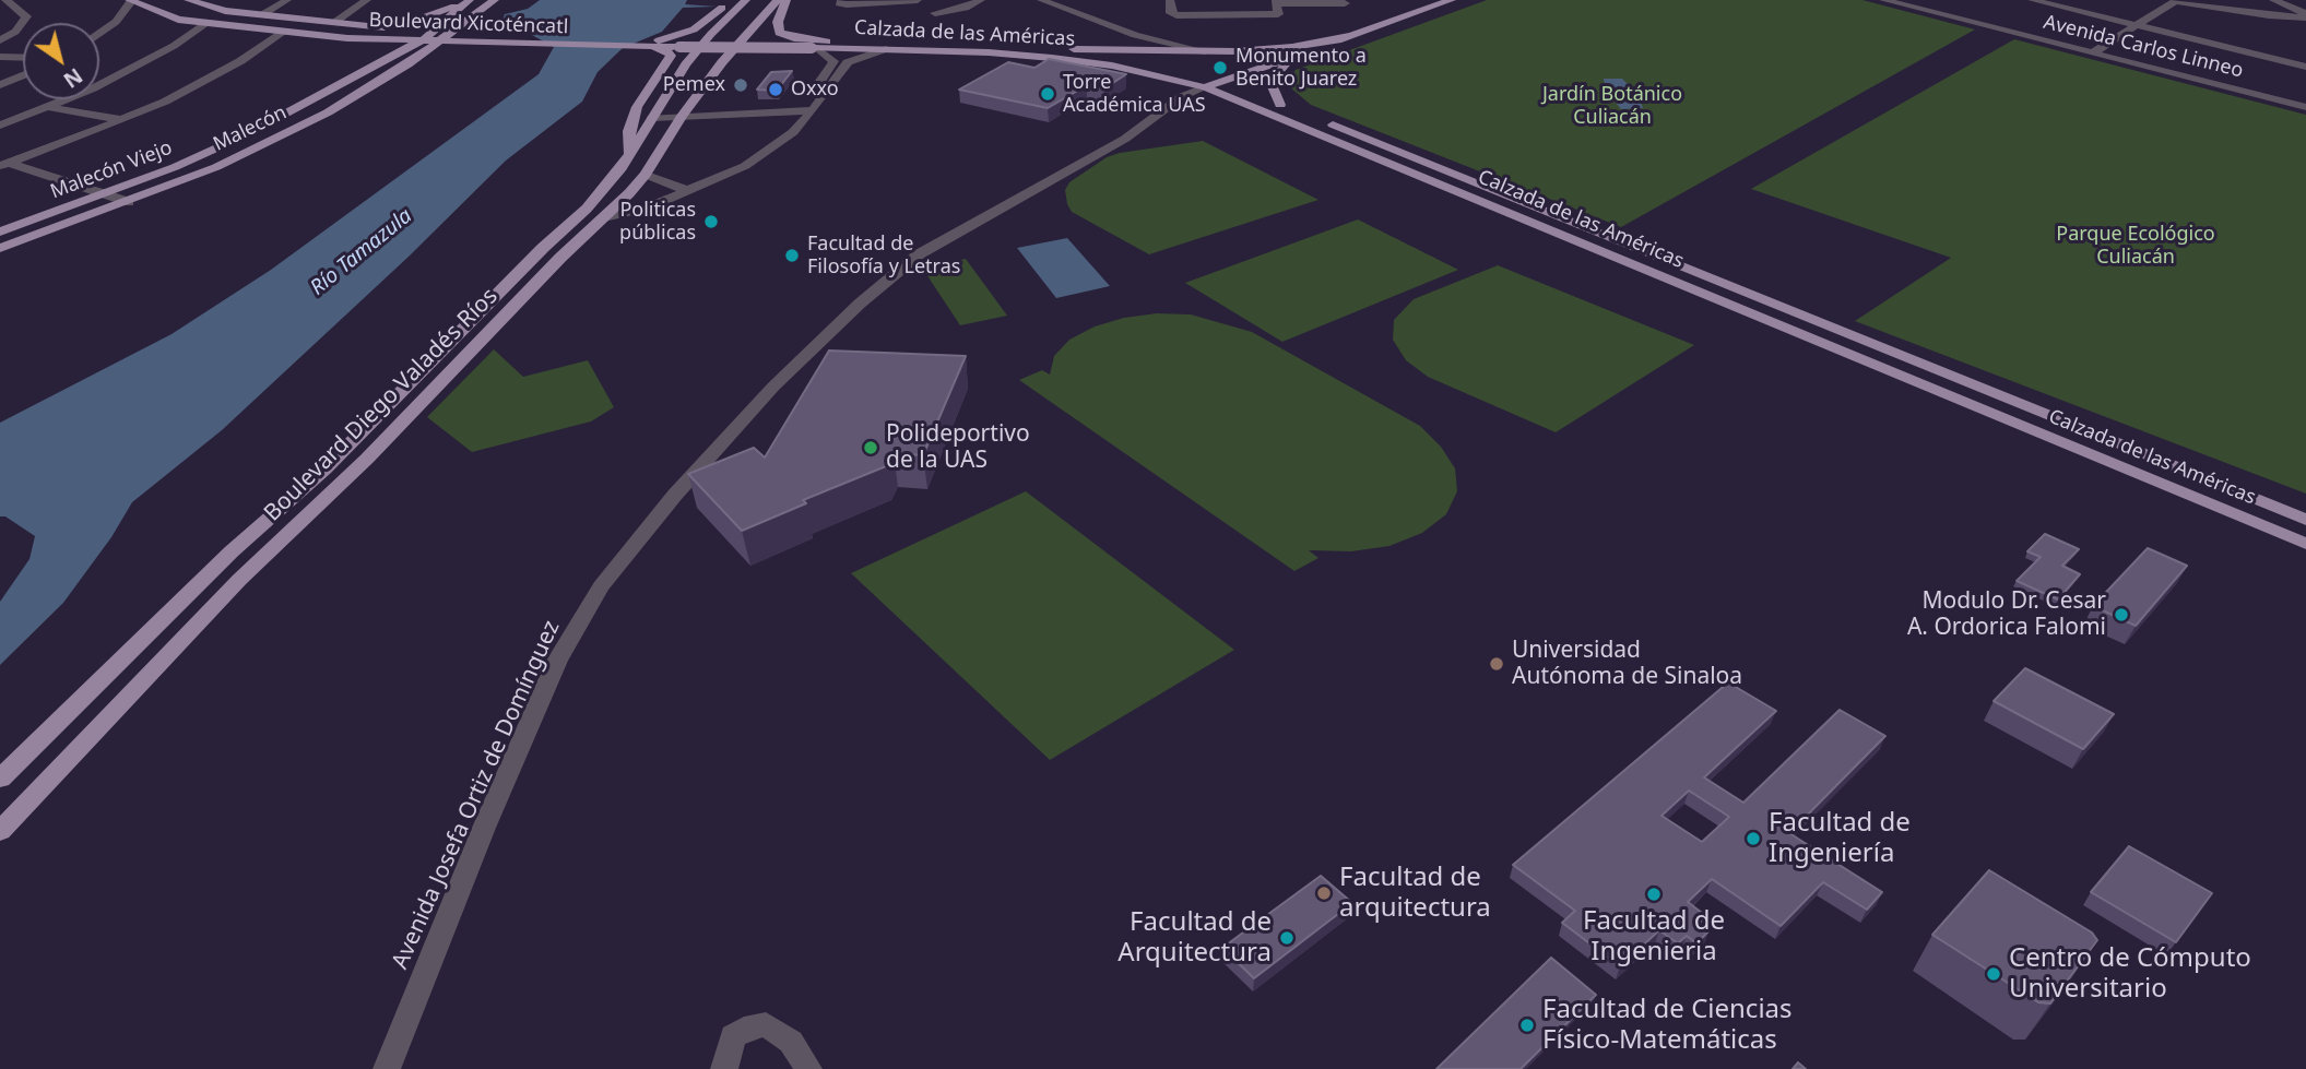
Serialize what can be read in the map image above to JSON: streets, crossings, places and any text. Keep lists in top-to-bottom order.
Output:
{
  "streets": {
    "main road": [
      "Boulevard Xicoténcatl",
      "Calzada de las Américas",
      "Malecón",
      "Malecón Viejo",
      "Boulevard Diego Valadés Ríos",
      "Avenida Josefa Ortiz de Domínguez"
    ],
    "street": ["Avenida Carlos Linneo"]
  },
  "crossings": [
    ["Boulevard Xicoténcatl", "Calzada de las Américas"],
    ["Boulevard Xicoténcatl", "Malecón"],
    ["Boulevard Xicoténcatl", "Malecón Viejo"],
    ["Calzada de las Américas", "Avenida Josefa Ortiz de Domínguez"],
    ["Malecón", "Malecón Viejo"]
  ],
  "water": ["Río Tamazula"],
  "parks": ["Jardín Botánico Culiacán", "Parque Ecológico Culiacán"],
  "places": [
    "Monumento a Benito Juarez",
    "Pemex",
    "Oxxo",
    "Torre Académica UAS",
    "Politicas públicas",
    "Facultad de Filosofía y Letras",
    "Polideportivo de la UAS",
    "Modulo Dr. Cesar A. Ordorica Falomi",
    "Universidad Autónoma de Sinaloa",
    "Facultad de Ingeniería",
    "Facultad de arquitectura",
    "Facultad de Ingenieria",
    "Facultad de Arquitectura",
    "Centro de Cómputo Universitario",
    "Facultad de Ciencias Físico-Matemáticas"
  ],
  "north": "bottom right"
}
